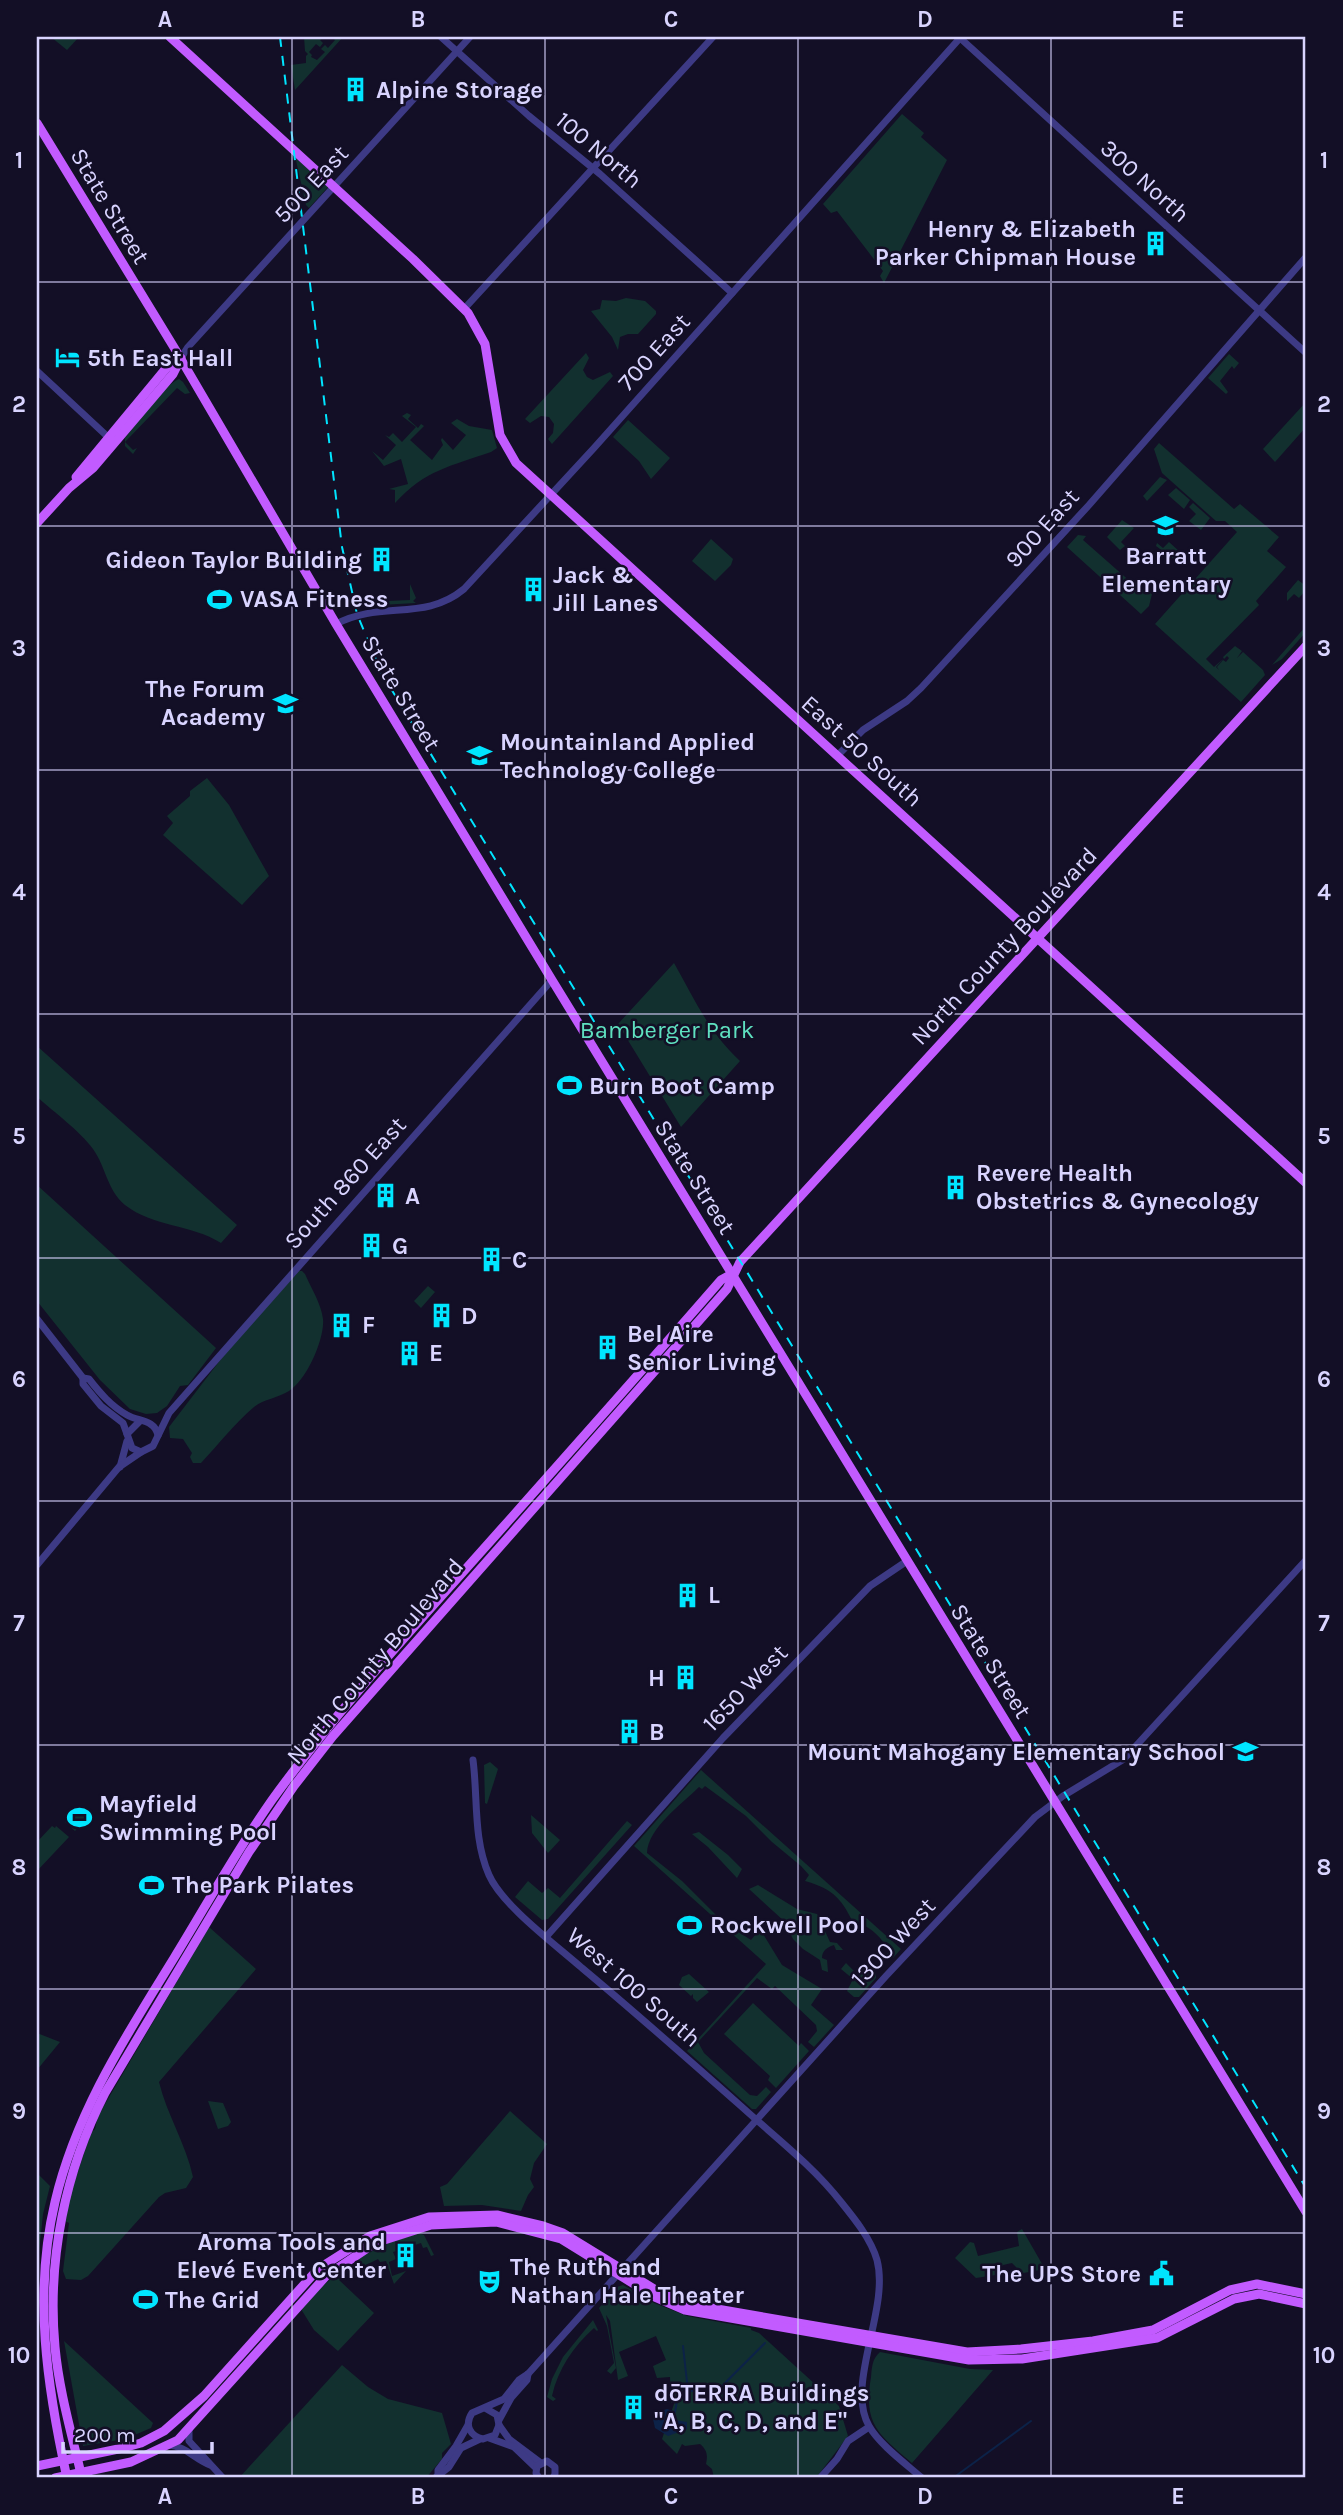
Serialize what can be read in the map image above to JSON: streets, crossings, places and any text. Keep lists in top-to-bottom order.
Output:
{
  "streets": {
    "main road": [
      "500 East",
      "State Street",
      "East 50 South",
      "North County Boulevard"
    ],
    "street": [
      "100 North",
      "300 North",
      "700 East",
      "900 East",
      "South 860 East",
      "1650 West",
      "1300 West",
      "West 100 South"
    ]
  },
  "crossings": [
    ["100 North", "500 East"],
    ["100 North", "700 East"],
    ["300 North", "700 East"],
    ["300 North", "900 East"],
    ["500 East", "State Street"],
    ["500 East", "East 50 South"],
    ["State Street", "700 East"],
    ["State Street", "North County Boulevard"],
    ["State Street", "South 860 East"],
    ["State Street", "1650 West"],
    ["State Street", "1300 West"],
    ["700 East", "East 50 South"],
    ["900 East", "East 50 South"],
    ["East 50 South", "North County Boulevard"],
    ["1650 West", "West 100 South"],
    ["1300 West", "West 100 South"]
  ],
  "parks": ["Bamberger Park"],
  "places": {
    "building": [
      "Alpine Storage",
      "Henry & Elizabeth Parker Chipman House",
      "Gideon Taylor Building",
      "Jack & Jill Lanes",
      "Revere Health Obstetrics & Gynecology",
      "A",
      "G",
      "C",
      "D",
      "F",
      "Bel Aire Senior Living",
      "E",
      "L",
      "H",
      "B",
      "Aroma Tools and Elevé Event Center",
      "dōTERRA Buildings \"A, B, C, D, and E\""
    ],
    "hotel": ["5th East Hall"],
    "school or university": [
      "Barratt Elementary",
      "The Forum Academy",
      "Mountainland Applied Technology College",
      "Mount Mahogany Elementary School"
    ],
    "sports": [
      "VASA Fitness",
      "Burn Boot Camp",
      "Mayfield Swimming Pool",
      "The Park Pilates",
      "Rockwell Pool",
      "The Grid"
    ],
    "public building": ["The UPS Store"],
    "theatre": ["The Ruth and Nathan Hale Theater"]
  },
  "scale_bar": "200 m",
  "grid": {
    "columns": [
      "A",
      "B",
      "C",
      "D",
      "E"
    ],
    "rows": [
      "1",
      "2",
      "3",
      "4",
      "5",
      "6",
      "7",
      "8",
      "9",
      "10"
    ]
  }
}
